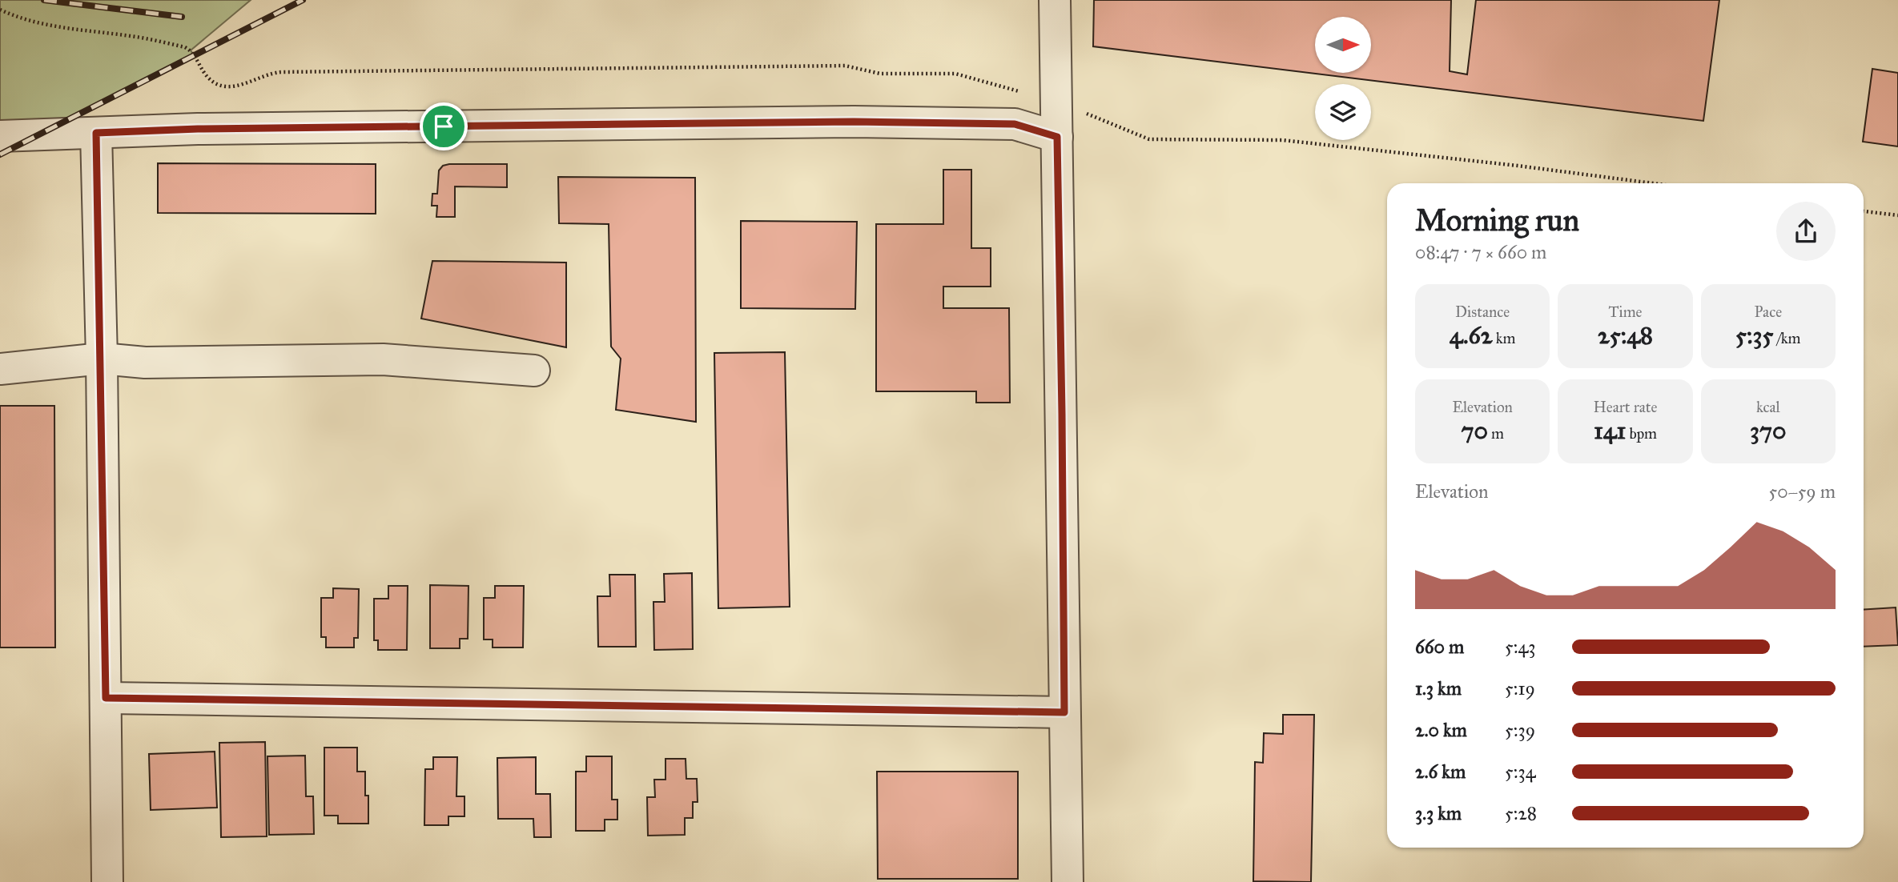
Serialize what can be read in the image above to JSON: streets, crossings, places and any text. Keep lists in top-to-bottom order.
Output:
{
  "north": "right",
  "page": {
    "heading": ["Morning run", "08:47 · 7 × 660 m"],
    "stats": [
      ["Distance", "4.62 km"],
      ["Time", "25:48"],
      ["Pace", "5:35 /km"],
      ["Elevation", "70 m"],
      ["Heart rate", "141 bpm"],
      ["kcal", "370"]
    ],
    "chart": ["Elevation", "50–59 m"],
    "list": [
      {
        "name": "660 m",
        "note": "5:43"
      },
      {
        "name": "1.3 km",
        "note": "5:19"
      },
      {
        "name": "2.0 km",
        "note": "5:39"
      },
      {
        "name": "2.6 km",
        "note": "5:34"
      },
      {
        "name": "3.3 km",
        "note": "5:28"
      }
    ]
  }
}
